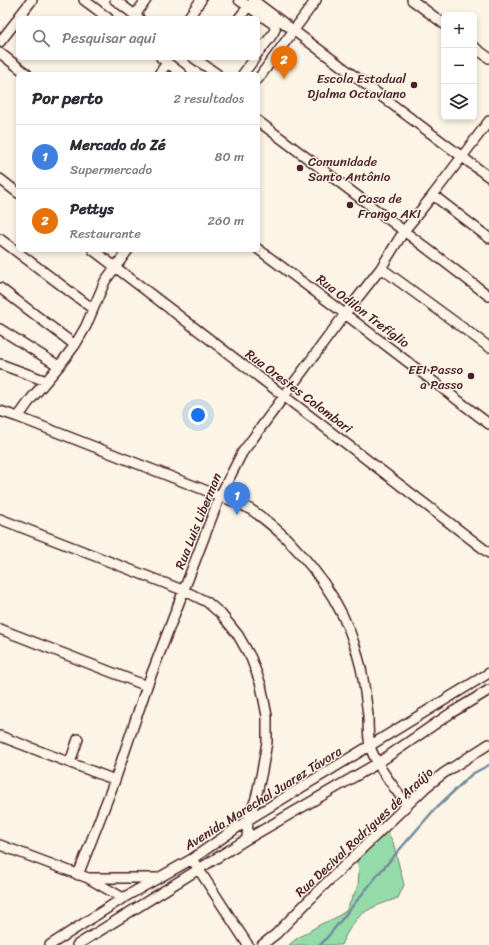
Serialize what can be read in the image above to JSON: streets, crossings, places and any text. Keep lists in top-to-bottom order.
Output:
{
  "streets": {
    "street": [
      "Rua Odilon Trefíglio",
      "Rua Orestes Colombari",
      "Rua Luis Liberman",
      "Avenida Marechal Juarez Távora",
      "Rua Decival Rodrigues de Araújo"
    ]
  },
  "crossings": [
    ["Rua Odilon Trefíglio", "Rua Luis Liberman"],
    ["Rua Orestes Colombari", "Rua Luis Liberman"]
  ],
  "places": [
    "Escola Estadual Djalma Octaviano",
    "Comunidade Santo Antônio",
    "Casa de Frango AKI",
    "EEI Passo a Passo"
  ],
  "page": {
    "map_buttons": ["+", "−"],
    "search": "Pesquisar aqui",
    "pins": ["2", "1"],
    "heading": ["Por perto", "2 resultados"],
    "list": [
      {
        "mark": "1",
        "name": "Mercado do Zé",
        "note": "Supermercado",
        "value": "80 m"
      },
      {
        "mark": "2",
        "name": "Pettys",
        "note": "Restaurante",
        "value": "260 m"
      }
    ]
  }
}
